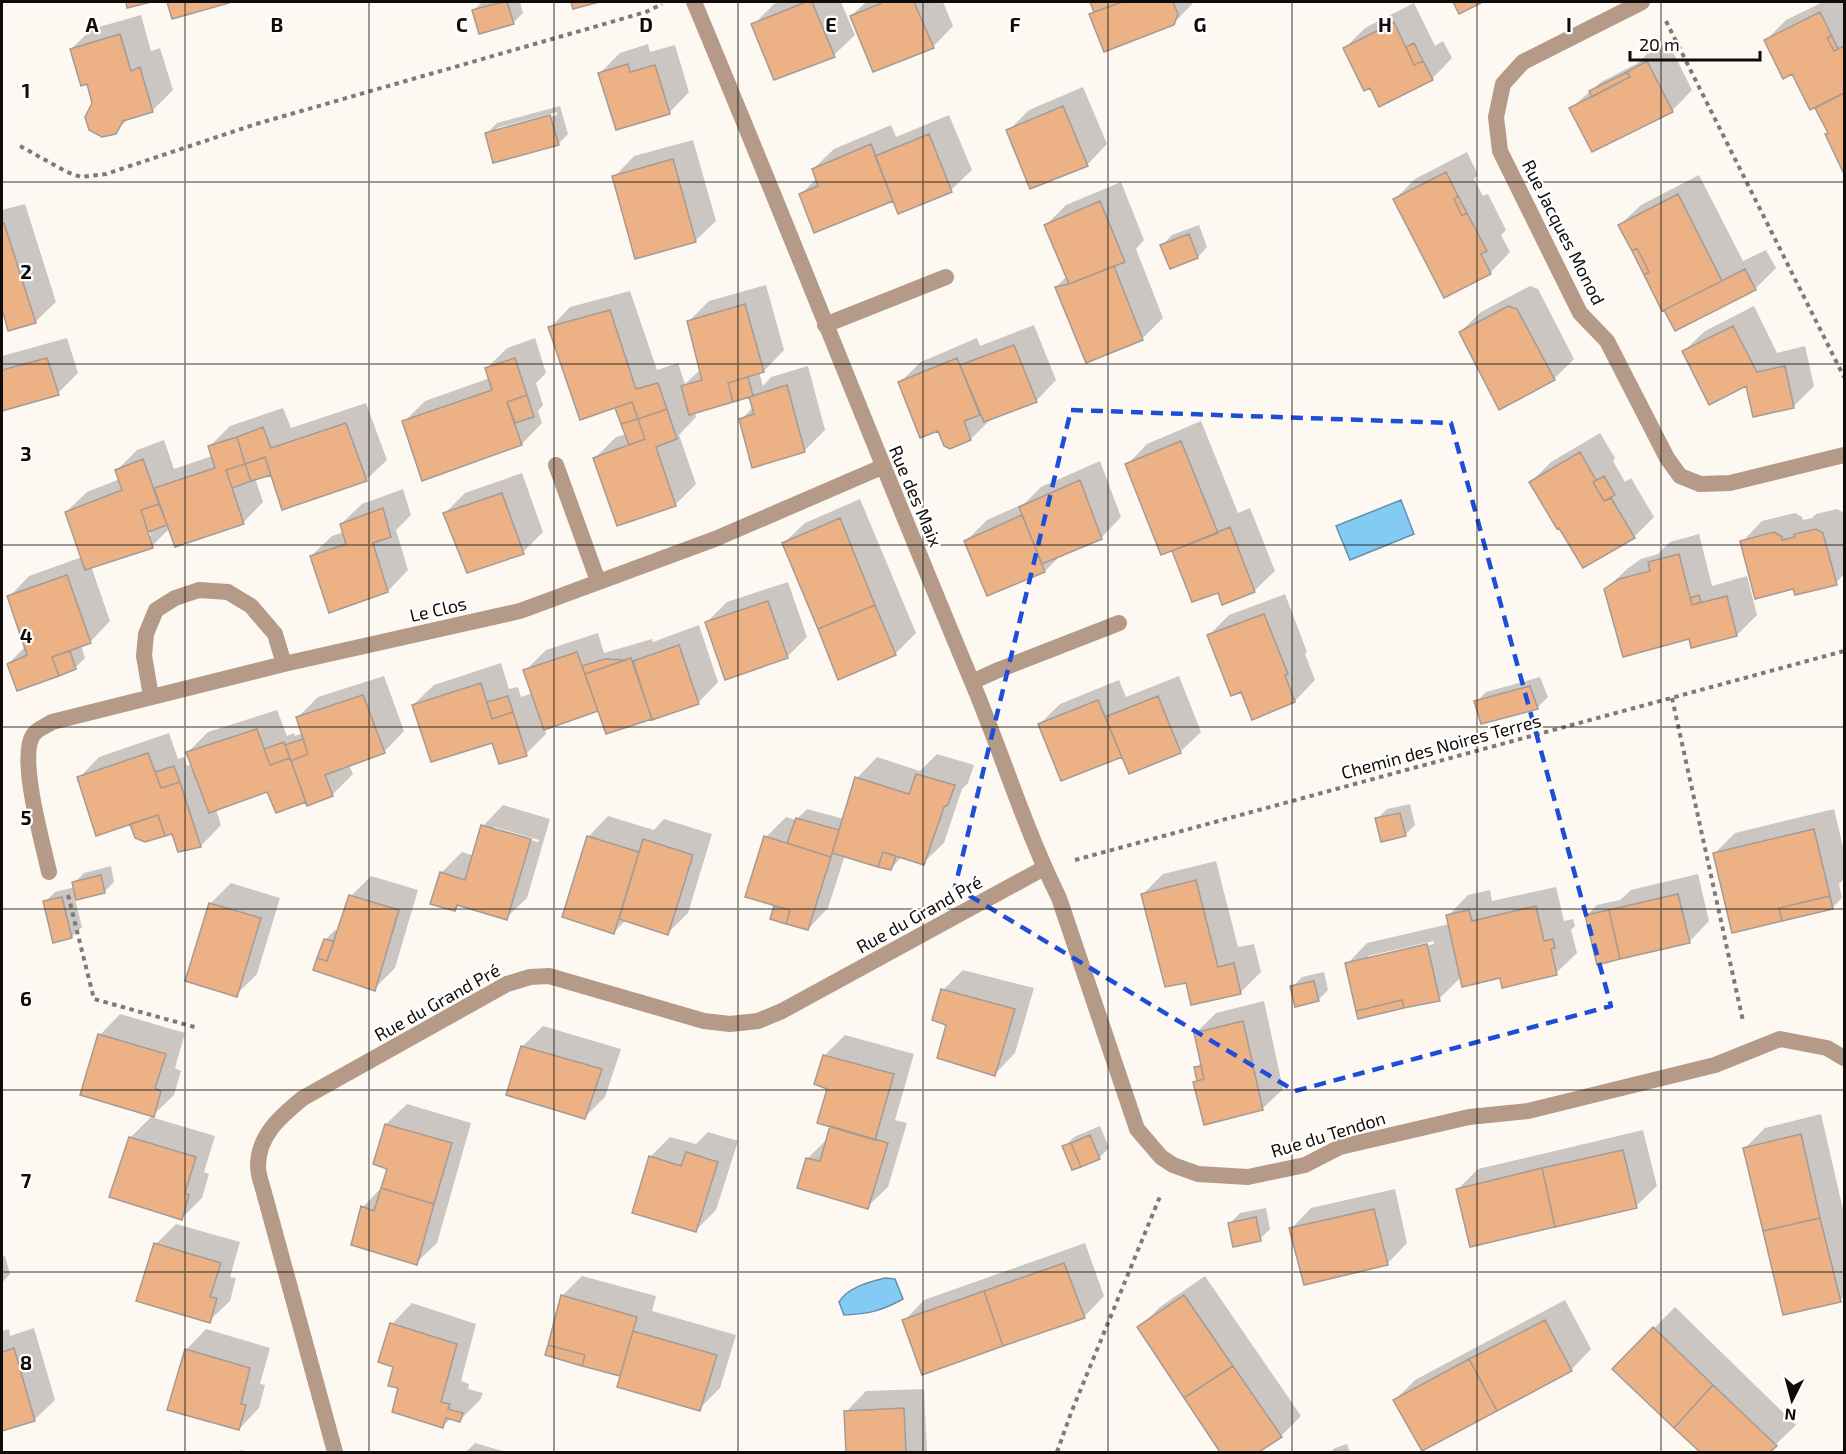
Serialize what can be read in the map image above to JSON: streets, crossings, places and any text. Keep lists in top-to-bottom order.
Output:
{
  "streets": {
    "street": [
      "Rue Jacques Monod",
      "Rue des Maix",
      "Le Clos",
      "Rue du Grand Pré",
      "Rue du Tendon"
    ],
    "path": ["Chemin des Noires Terres"]
  },
  "crossings": [
    ["Rue des Maix", "Le Clos"],
    ["Rue des Maix", "Chemin des Noires Terres"],
    ["Rue des Maix", "Rue du Grand Pré"],
    ["Rue des Maix", "Rue du Tendon"],
    ["Chemin des Noires Terres", "Rue du Grand Pré"],
    ["Chemin des Noires Terres", "Rue du Tendon"],
    ["Rue du Grand Pré", "Rue du Tendon"]
  ],
  "scale_bar": "20 m",
  "north": "bottom",
  "grid": {
    "columns": [
      "A",
      "B",
      "C",
      "D",
      "E",
      "F",
      "G",
      "H",
      "I"
    ],
    "rows": [
      "1",
      "2",
      "3",
      "4",
      "5",
      "6",
      "7",
      "8"
    ]
  }
}
